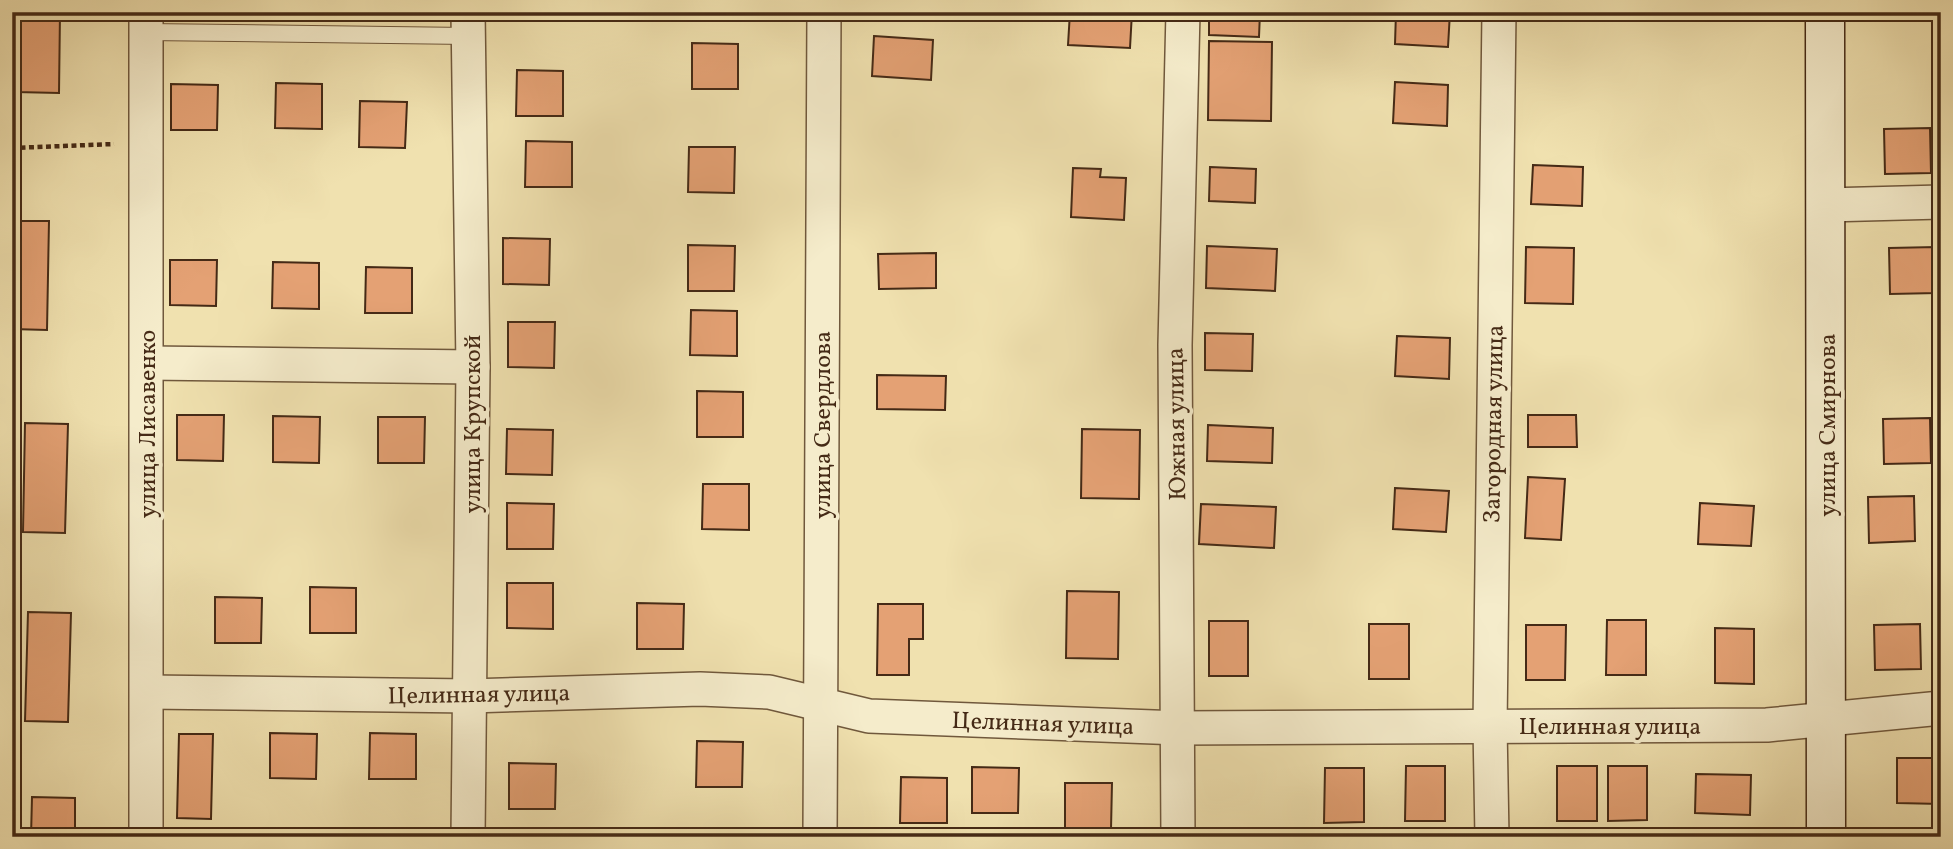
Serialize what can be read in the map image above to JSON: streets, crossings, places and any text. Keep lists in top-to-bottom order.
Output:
{
  "streets": {
    "street": [
      "улица Лисавенко",
      "улица Крупской",
      "Южная улица",
      "Загородная улица",
      "улица Свердлова",
      "улица Смирнова",
      "Целинная улица"
    ]
  },
  "crossings": [
    ["улица Лисавенко", "Целинная улица"],
    ["улица Крупской", "Целинная улица"],
    ["Южная улица", "Целинная улица"],
    ["Загородная улица", "Целинная улица"],
    ["улица Свердлова", "Целинная улица"],
    ["улица Смирнова", "Целинная улица"]
  ]
}
